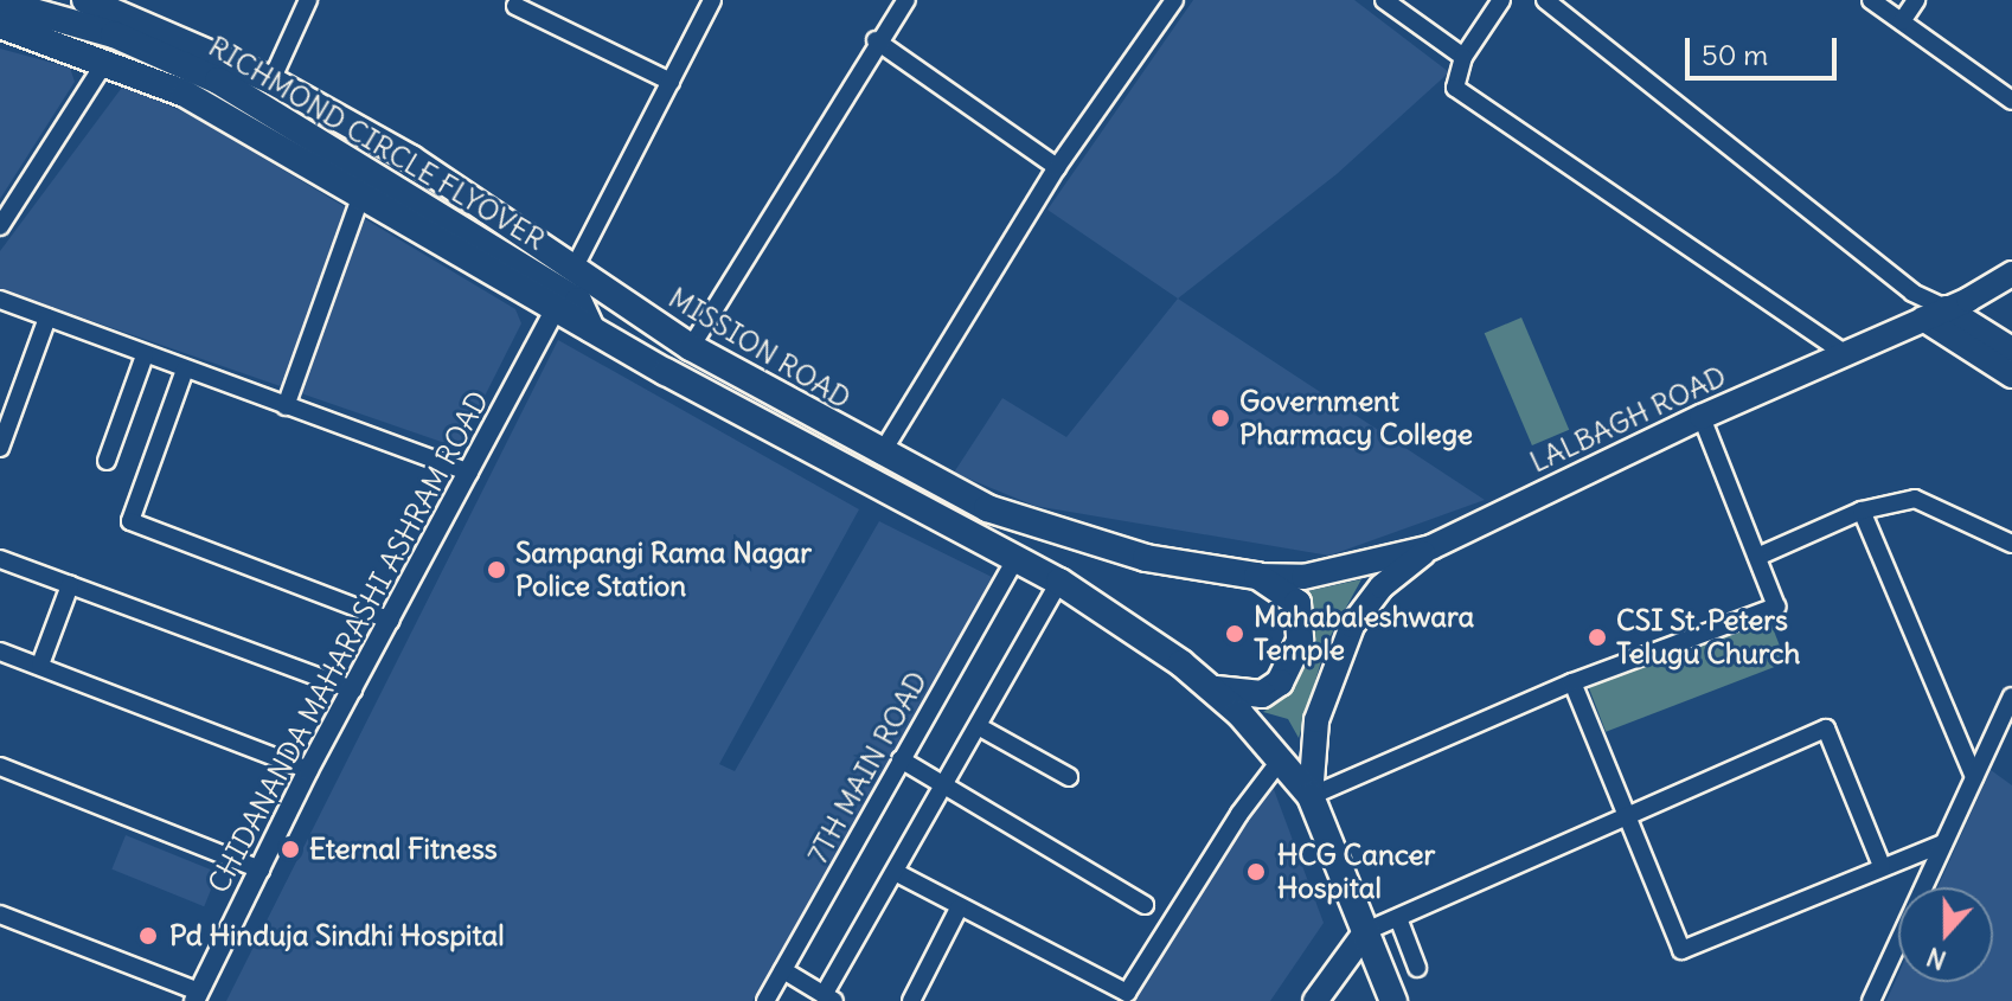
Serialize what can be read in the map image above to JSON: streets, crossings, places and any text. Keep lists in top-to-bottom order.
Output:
{
  "streets": {
    "main road": ["RICHMOND CIRCLE FLYOVER", "MISSION ROAD", "LALBAGH ROAD"],
    "street": ["CHIDANANDA MAHARASHI ASHRAM ROAD", "7TH MAIN ROAD"]
  },
  "crossings": [
    ["RICHMOND CIRCLE FLYOVER", "MISSION ROAD"],
    ["RICHMOND CIRCLE FLYOVER", "CHIDANANDA MAHARASHI ASHRAM ROAD"],
    ["MISSION ROAD", "LALBAGH ROAD"],
    ["MISSION ROAD", "CHIDANANDA MAHARASHI ASHRAM ROAD"],
    ["MISSION ROAD", "7TH MAIN ROAD"]
  ],
  "places": [
    "Government Pharmacy College",
    "Sampangi Rama Nagar Police Station",
    "Mahabaleshwara Temple",
    "CSI St. Peters Telugu Church",
    "Eternal Fitness",
    "HCG Cancer Hospital",
    "Pd Hinduja Sindhi Hospital"
  ],
  "scale_bar": "50 m",
  "north": "bottom"
}
